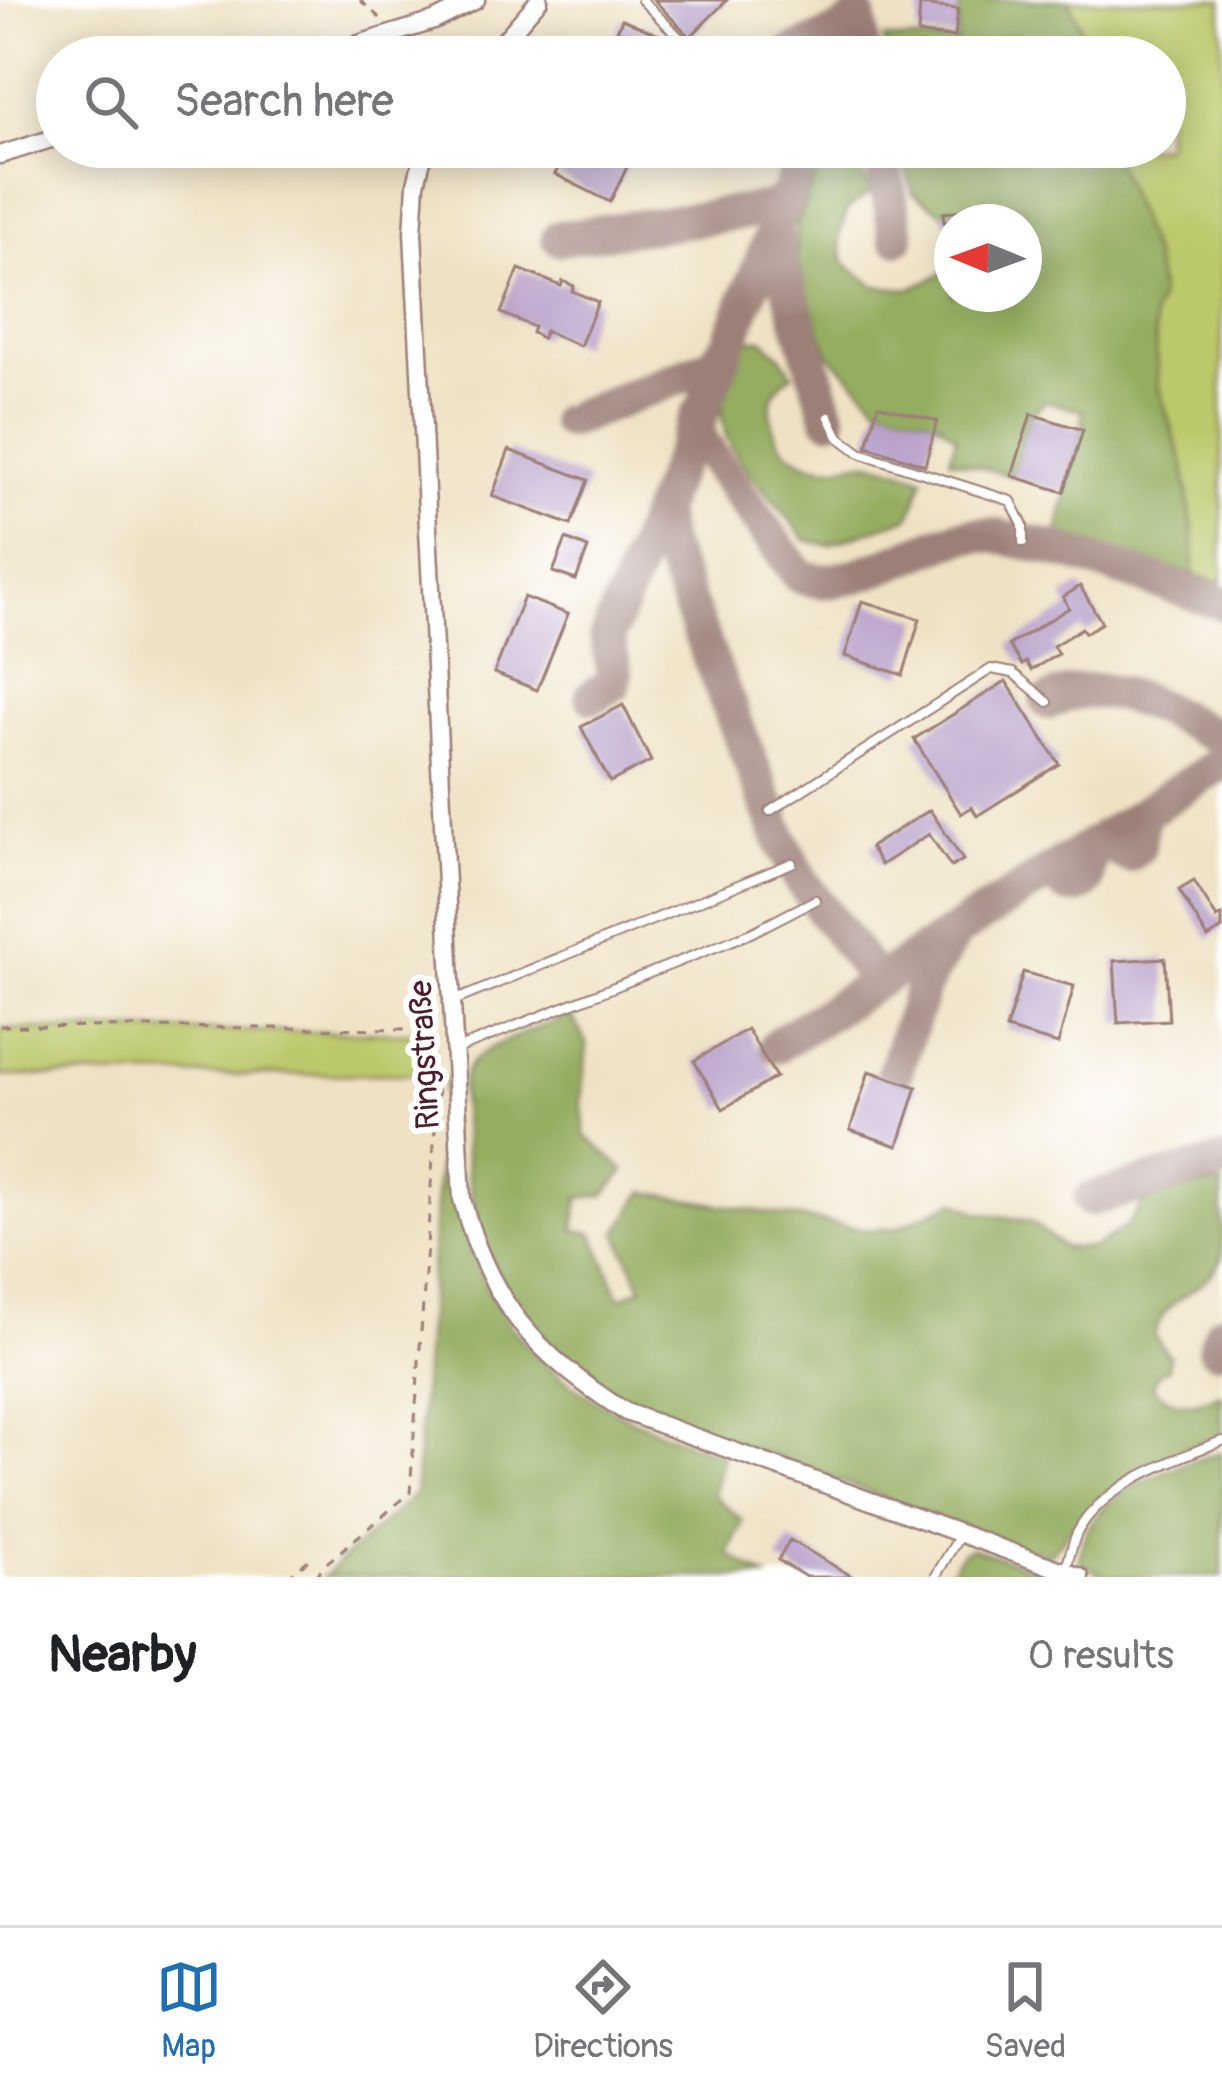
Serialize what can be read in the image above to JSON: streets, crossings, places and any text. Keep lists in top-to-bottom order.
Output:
{
  "streets": {
    "street": ["Ringstraße"]
  },
  "north": "left",
  "page": {
    "search": "Search here",
    "heading": ["Nearby", "0 results"],
    "nav": ["Map", "Directions", "Saved"]
  }
}
